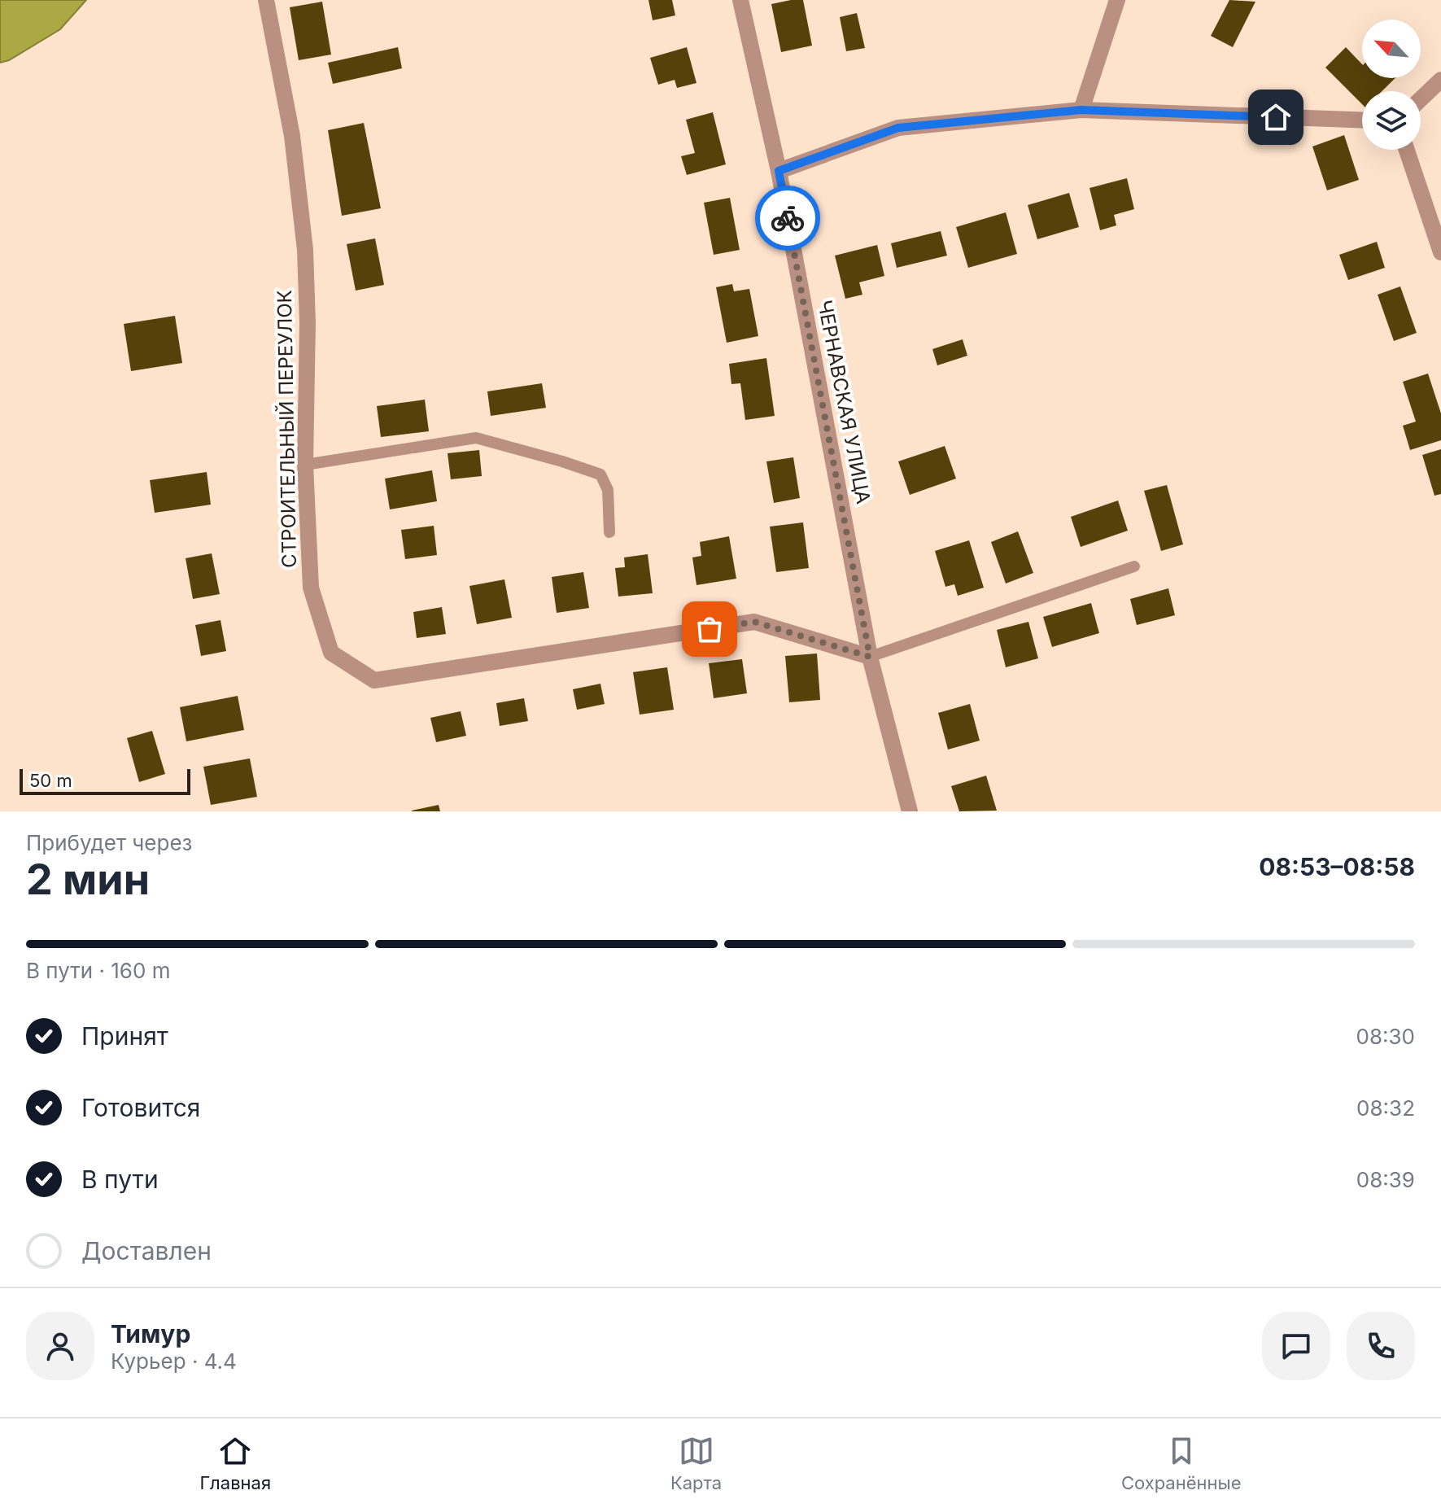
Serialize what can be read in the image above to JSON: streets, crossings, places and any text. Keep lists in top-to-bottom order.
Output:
{
  "streets": {
    "street": ["ЧЕРНАВСКАЯ УЛИЦА", "СТРОИТЕЛЬНЫЙ ПЕРЕУЛОК"]
  },
  "crossings": [
    ["ЧЕРНАВСКАЯ УЛИЦА", "СТРОИТЕЛЬНЫЙ ПЕРЕУЛОК"]
  ],
  "scale_bar": "50 m",
  "north": "top left",
  "page": {
    "scale": "50 m",
    "heading": ["2 мин", "Прибудет через", "08:53–08:58"],
    "panel": ["Тимур", "Курьер · 4.4"],
    "bar": "В пути · 160 m",
    "list": [
      ["Принят", "08:30"],
      ["Готовится", "08:32"],
      ["В пути", "08:39"],
      "Доставлен"
    ],
    "tabs": ["Главная", "Карта", "Сохранённые"]
  }
}
